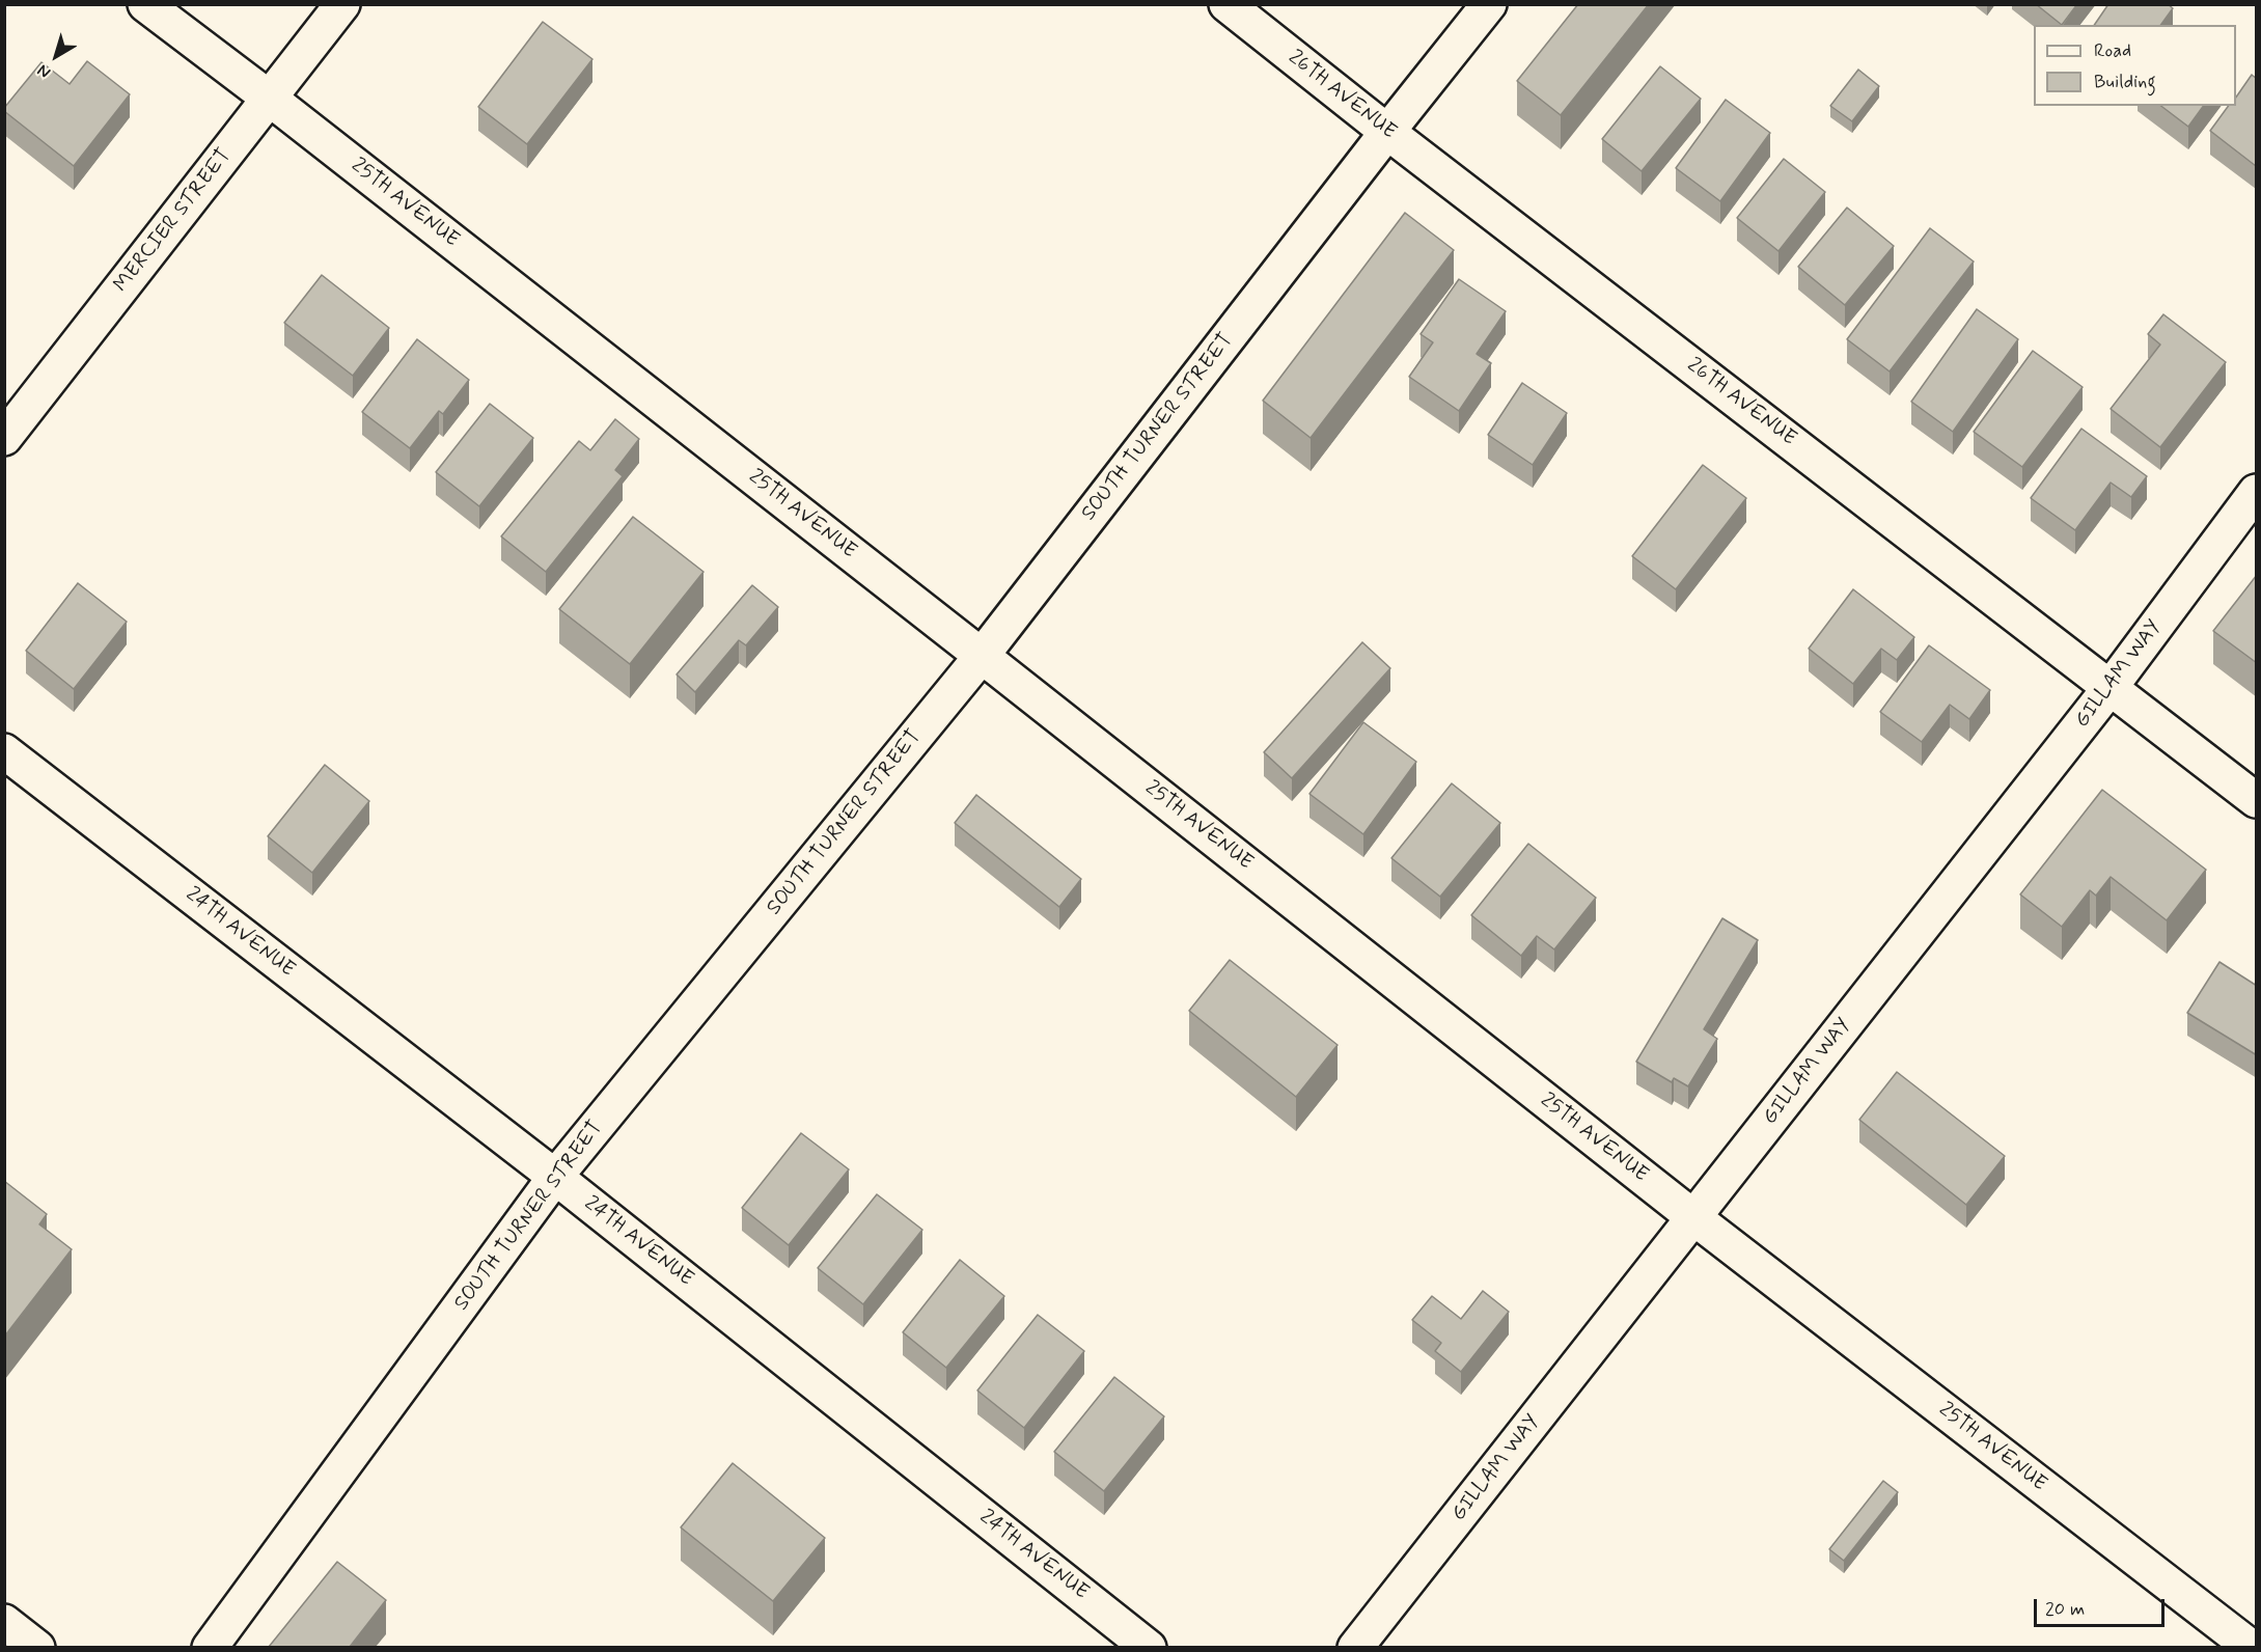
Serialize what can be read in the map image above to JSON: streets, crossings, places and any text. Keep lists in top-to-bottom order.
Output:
{
  "streets": {
    "street": [
      "26TH AVENUE",
      "25TH AVENUE",
      "MERCIER STREET",
      "SOUTH TURNER STREET",
      "GILLAM WAY",
      "24TH AVENUE"
    ]
  },
  "crossings": [
    ["26TH AVENUE", "SOUTH TURNER STREET"],
    ["26TH AVENUE", "GILLAM WAY"],
    ["25TH AVENUE", "MERCIER STREET"],
    ["25TH AVENUE", "SOUTH TURNER STREET"],
    ["25TH AVENUE", "GILLAM WAY"],
    ["SOUTH TURNER STREET", "24TH AVENUE"]
  ],
  "legend": ["Road", "Building"],
  "scale_bar": "20 m",
  "north": "bottom left"
}
